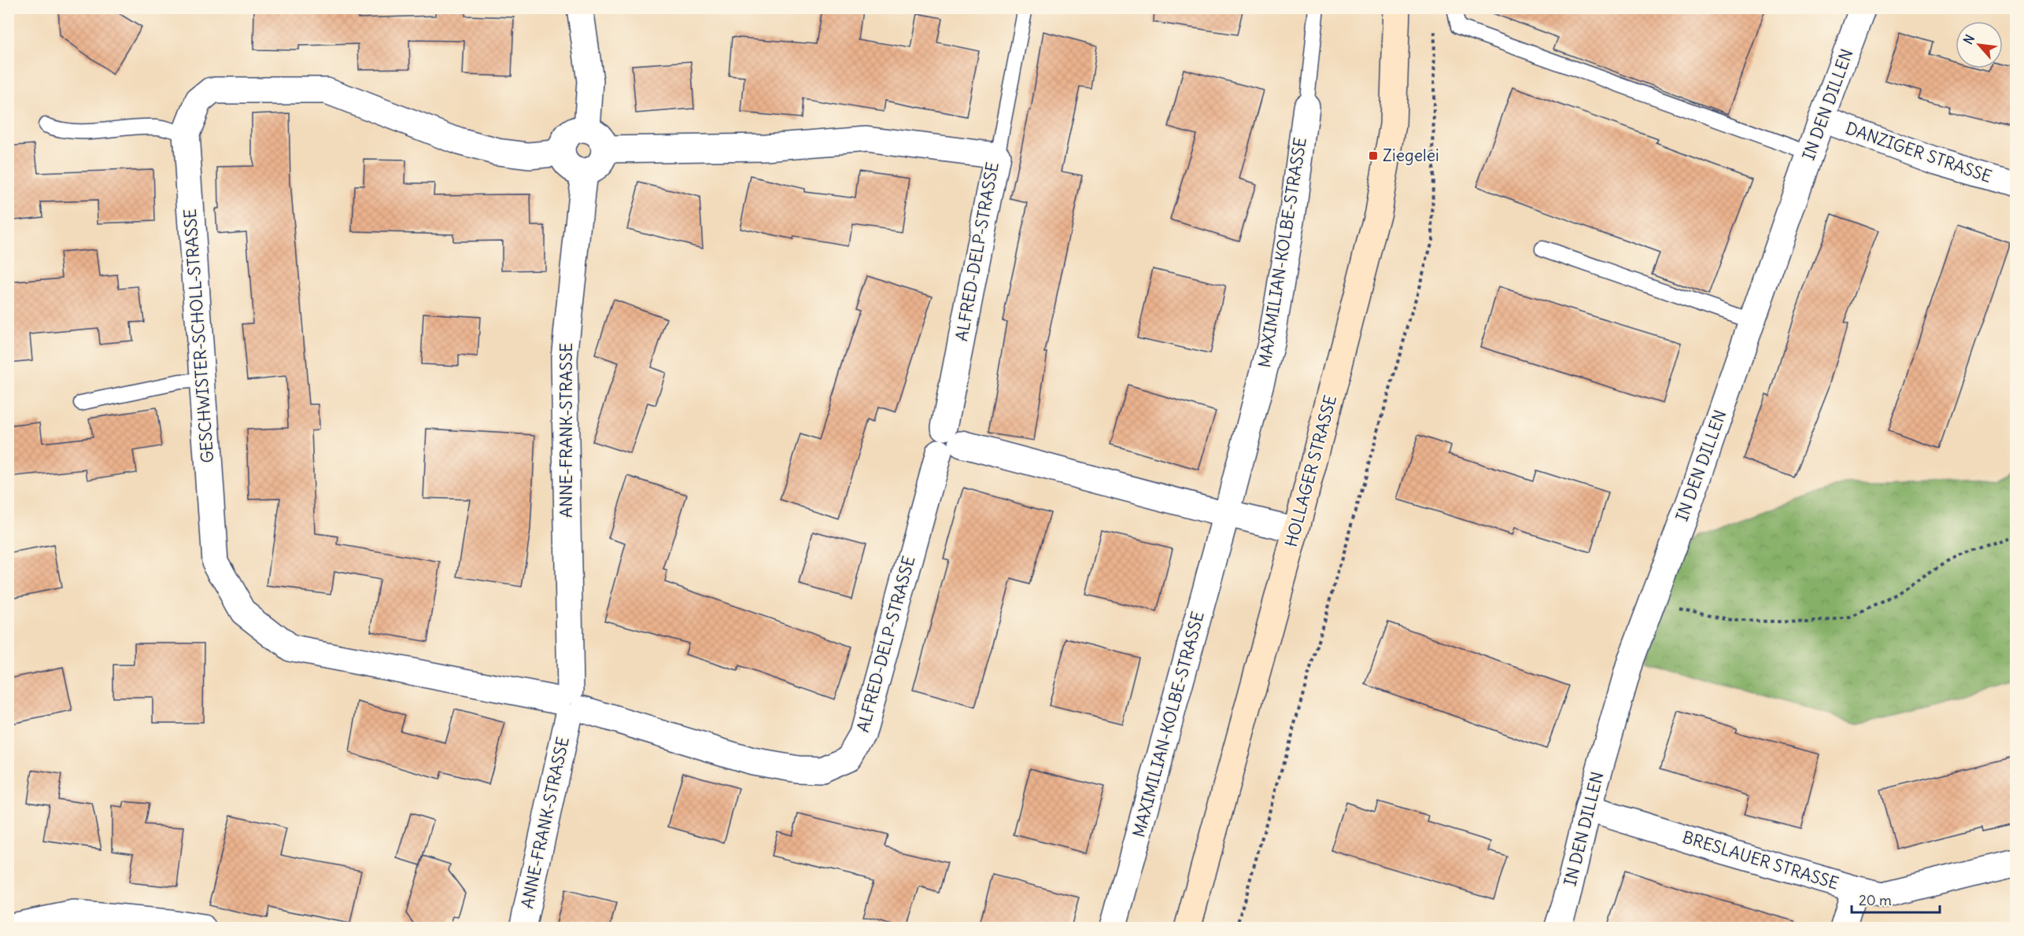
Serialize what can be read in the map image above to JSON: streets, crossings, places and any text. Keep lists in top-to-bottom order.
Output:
{
  "streets": {
    "main road": ["HOLLAGER STRASSE"],
    "street": [
      "IN DEN DILLEN",
      "DANZIGER STRASSE",
      "ALFRED-DELP-STRASSE",
      "MAXIMILIAN-KOLBE-STRASSE",
      "GESCHWISTER-SCHOLL-STRASSE",
      "ANNE-FRANK-STRASSE",
      "BRESLAUER STRASSE"
    ]
  },
  "crossings": [
    ["IN DEN DILLEN", "DANZIGER STRASSE"],
    ["IN DEN DILLEN", "BRESLAUER STRASSE"],
    ["ALFRED-DELP-STRASSE", "GESCHWISTER-SCHOLL-STRASSE"],
    ["ALFRED-DELP-STRASSE", "ANNE-FRANK-STRASSE"],
    ["GESCHWISTER-SCHOLL-STRASSE", "ANNE-FRANK-STRASSE"]
  ],
  "places": {
    "transit": ["Ziegelei"]
  },
  "scale_bar": "20 m",
  "north": "top left"
}
